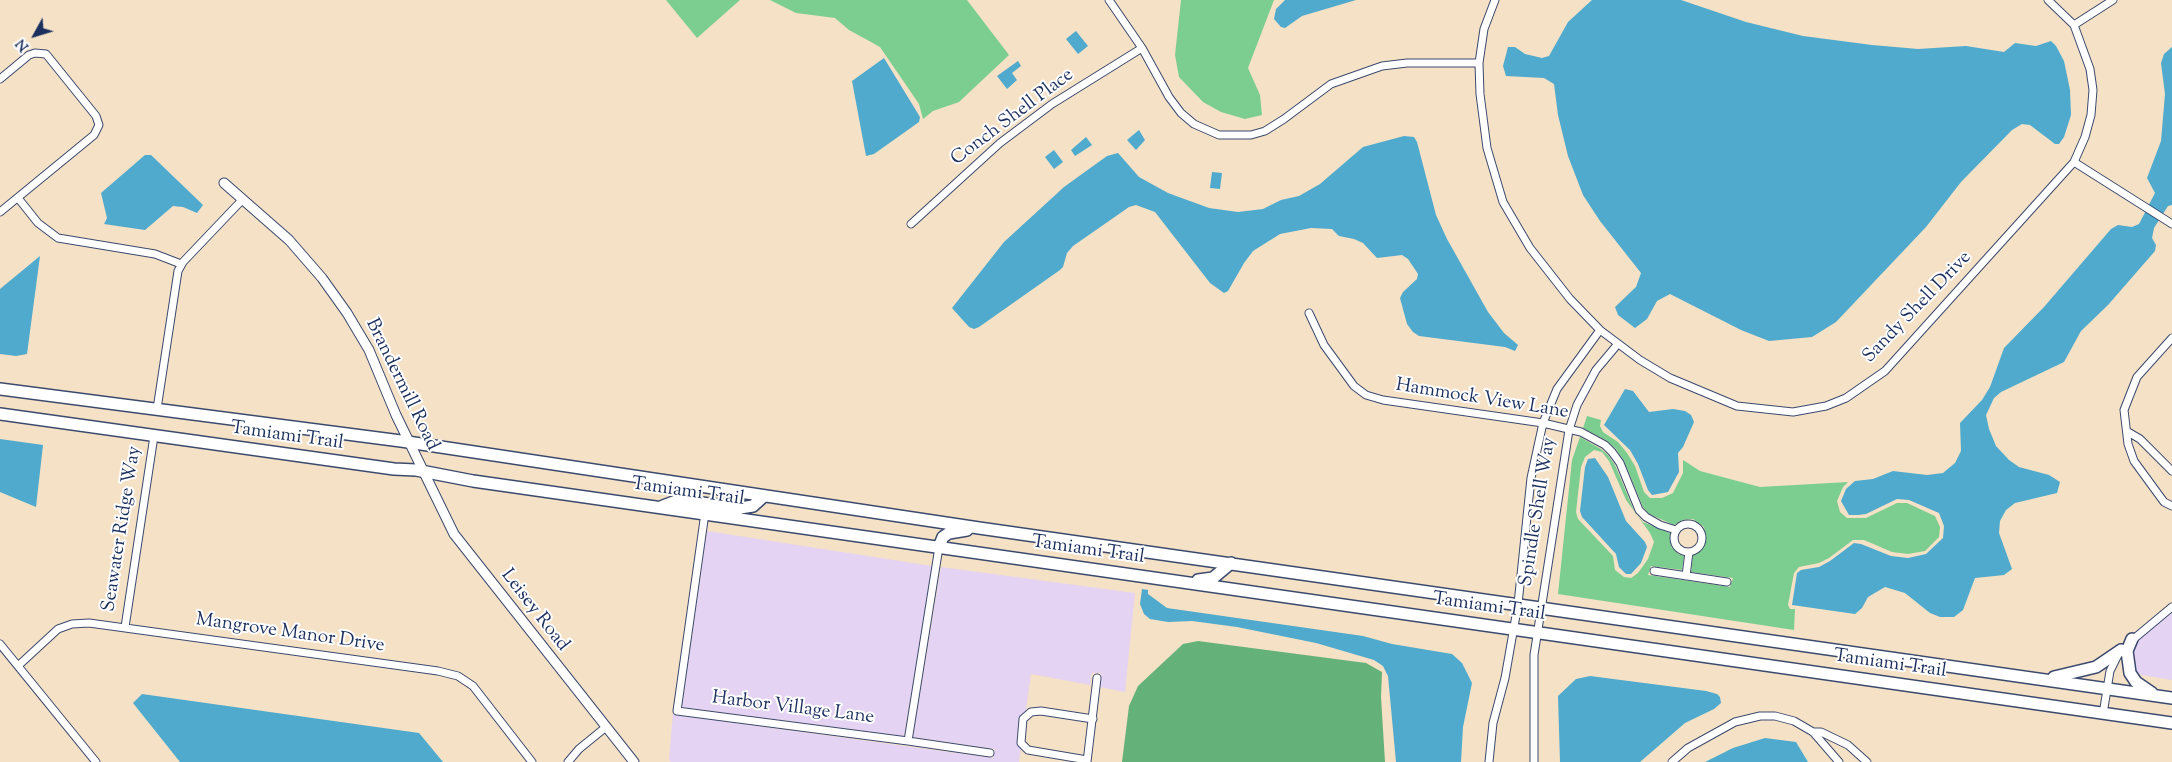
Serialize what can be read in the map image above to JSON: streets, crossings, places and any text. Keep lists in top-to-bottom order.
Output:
{
  "streets": {
    "main road": ["Tamiami Trail"],
    "street": [
      "Conch Shell Place",
      "Sandy Shell Drive",
      "Brandermill Road",
      "Hammock View Lane",
      "Spindle Shell Way",
      "Seawater Ridge Way",
      "Leisey Road",
      "Mangrove Manor Drive",
      "Harbor Village Lane"
    ]
  },
  "crossings": [
    ["Sandy Shell Drive", "Spindle Shell Way"],
    ["Brandermill Road", "Tamiami Trail"],
    ["Brandermill Road", "Leisey Road"],
    ["Hammock View Lane", "Spindle Shell Way"],
    ["Tamiami Trail", "Spindle Shell Way"],
    ["Tamiami Trail", "Seawater Ridge Way"],
    ["Tamiami Trail", "Leisey Road"],
    ["Tamiami Trail", "Harbor Village Lane"],
    ["Seawater Ridge Way", "Mangrove Manor Drive"]
  ],
  "north": "bottom left"
}
